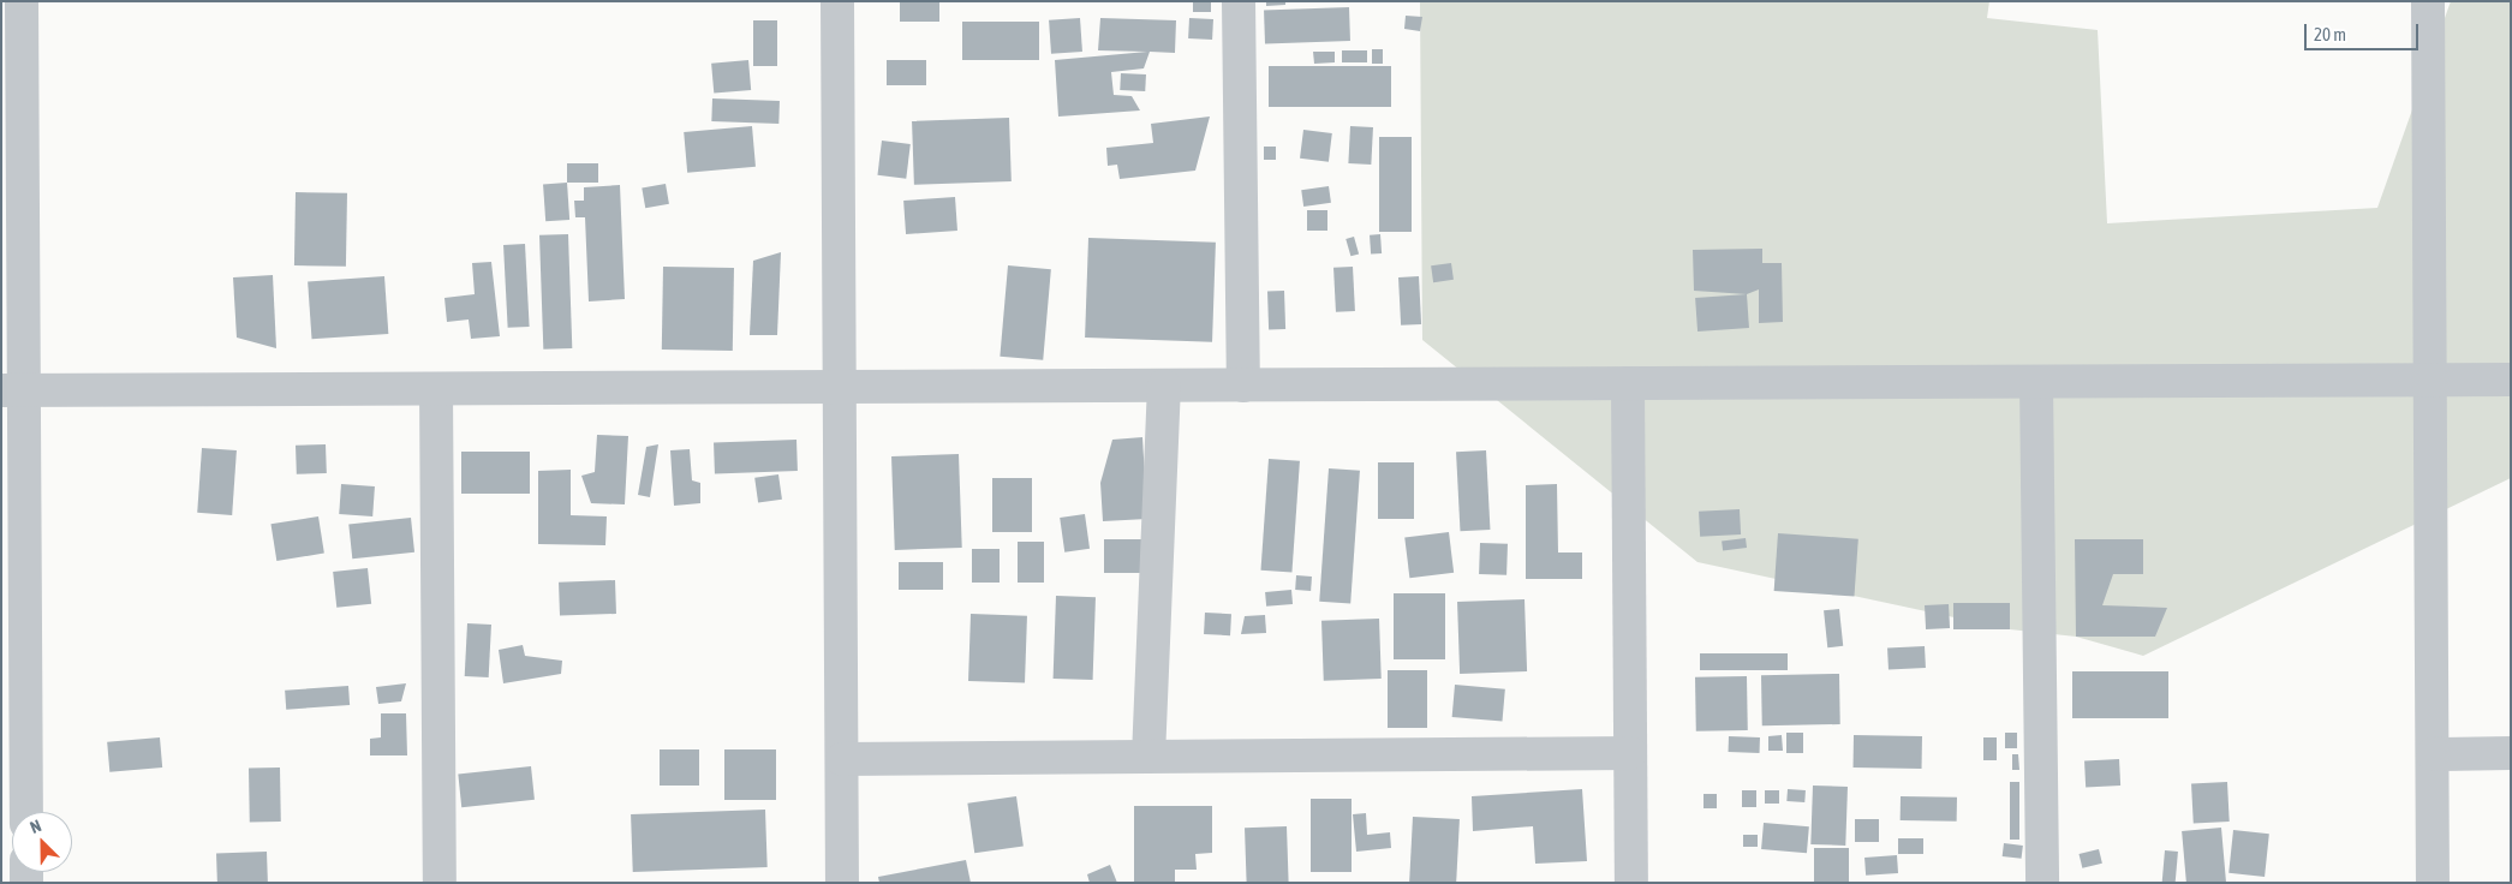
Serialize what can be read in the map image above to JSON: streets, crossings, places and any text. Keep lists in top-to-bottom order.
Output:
{
  "scale_bar": "20 m",
  "north": "top left"
}
